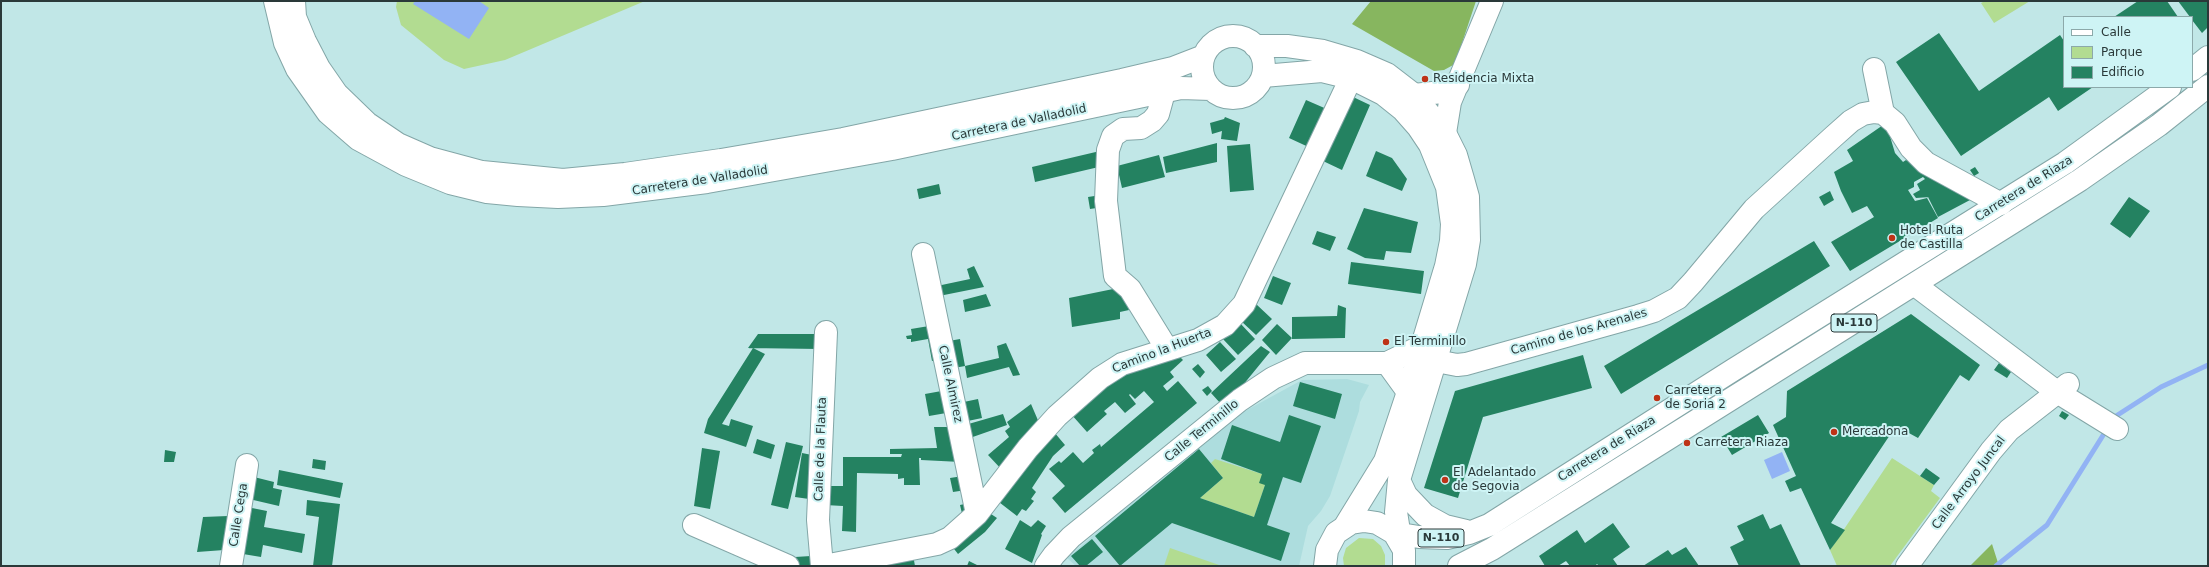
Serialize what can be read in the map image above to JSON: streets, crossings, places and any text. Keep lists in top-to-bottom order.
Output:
{
  "streets": {
    "main road": [
      "Carretera de Valladolid",
      "Carretera de Riaza",
      "N-110",
      "Camino de los Arenales",
      "Camino la Huerta",
      "Calle Almirez",
      "Calle Terminillo",
      "Calle de la Flauta",
      "Calle Arroyo Juncal",
      "Calle Cega"
    ]
  },
  "crossings": [
    ["Camino de los Arenales", "Calle Terminillo"],
    ["Camino la Huerta", "Calle Almirez"],
    ["Camino la Huerta", "Calle de la Flauta"]
  ],
  "places": [
    "Residencia Mixta",
    "Hotel Ruta de Castilla",
    "El Terminillo",
    "Carretera de Soria 2",
    "Mercadona",
    "Carretera Riaza",
    "El Adelantado de Segovia"
  ],
  "legend": ["Calle", "Parque", "Edificio"]
}
